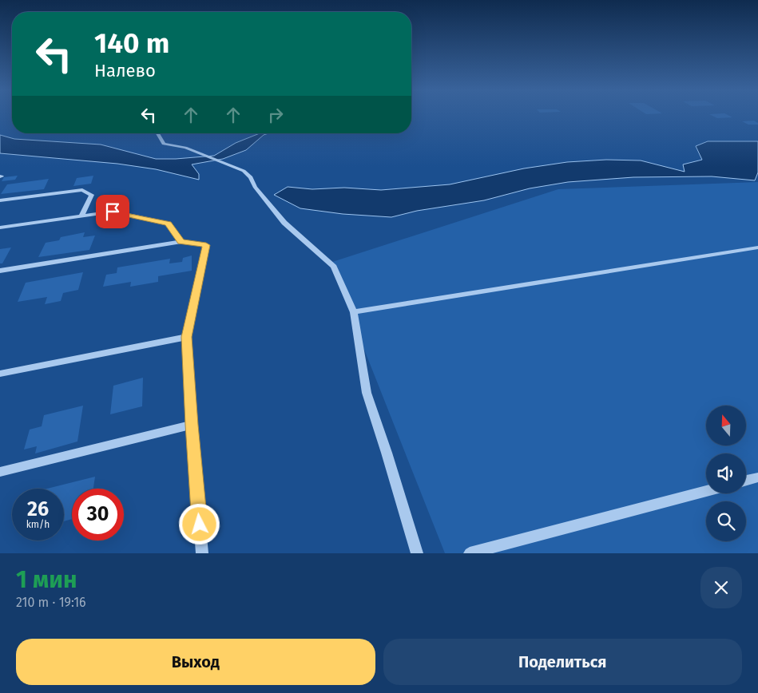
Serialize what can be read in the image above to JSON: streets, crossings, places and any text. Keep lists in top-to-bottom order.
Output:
{
  "north": "top",
  "page": {
    "turn": ["140 m", "Налево"],
    "speed": "26 km/h",
    "limit": "30",
    "heading": ["1 мин", "210 m · 19:16"],
    "buttons": ["Выход", "Поделиться"]
  }
}
